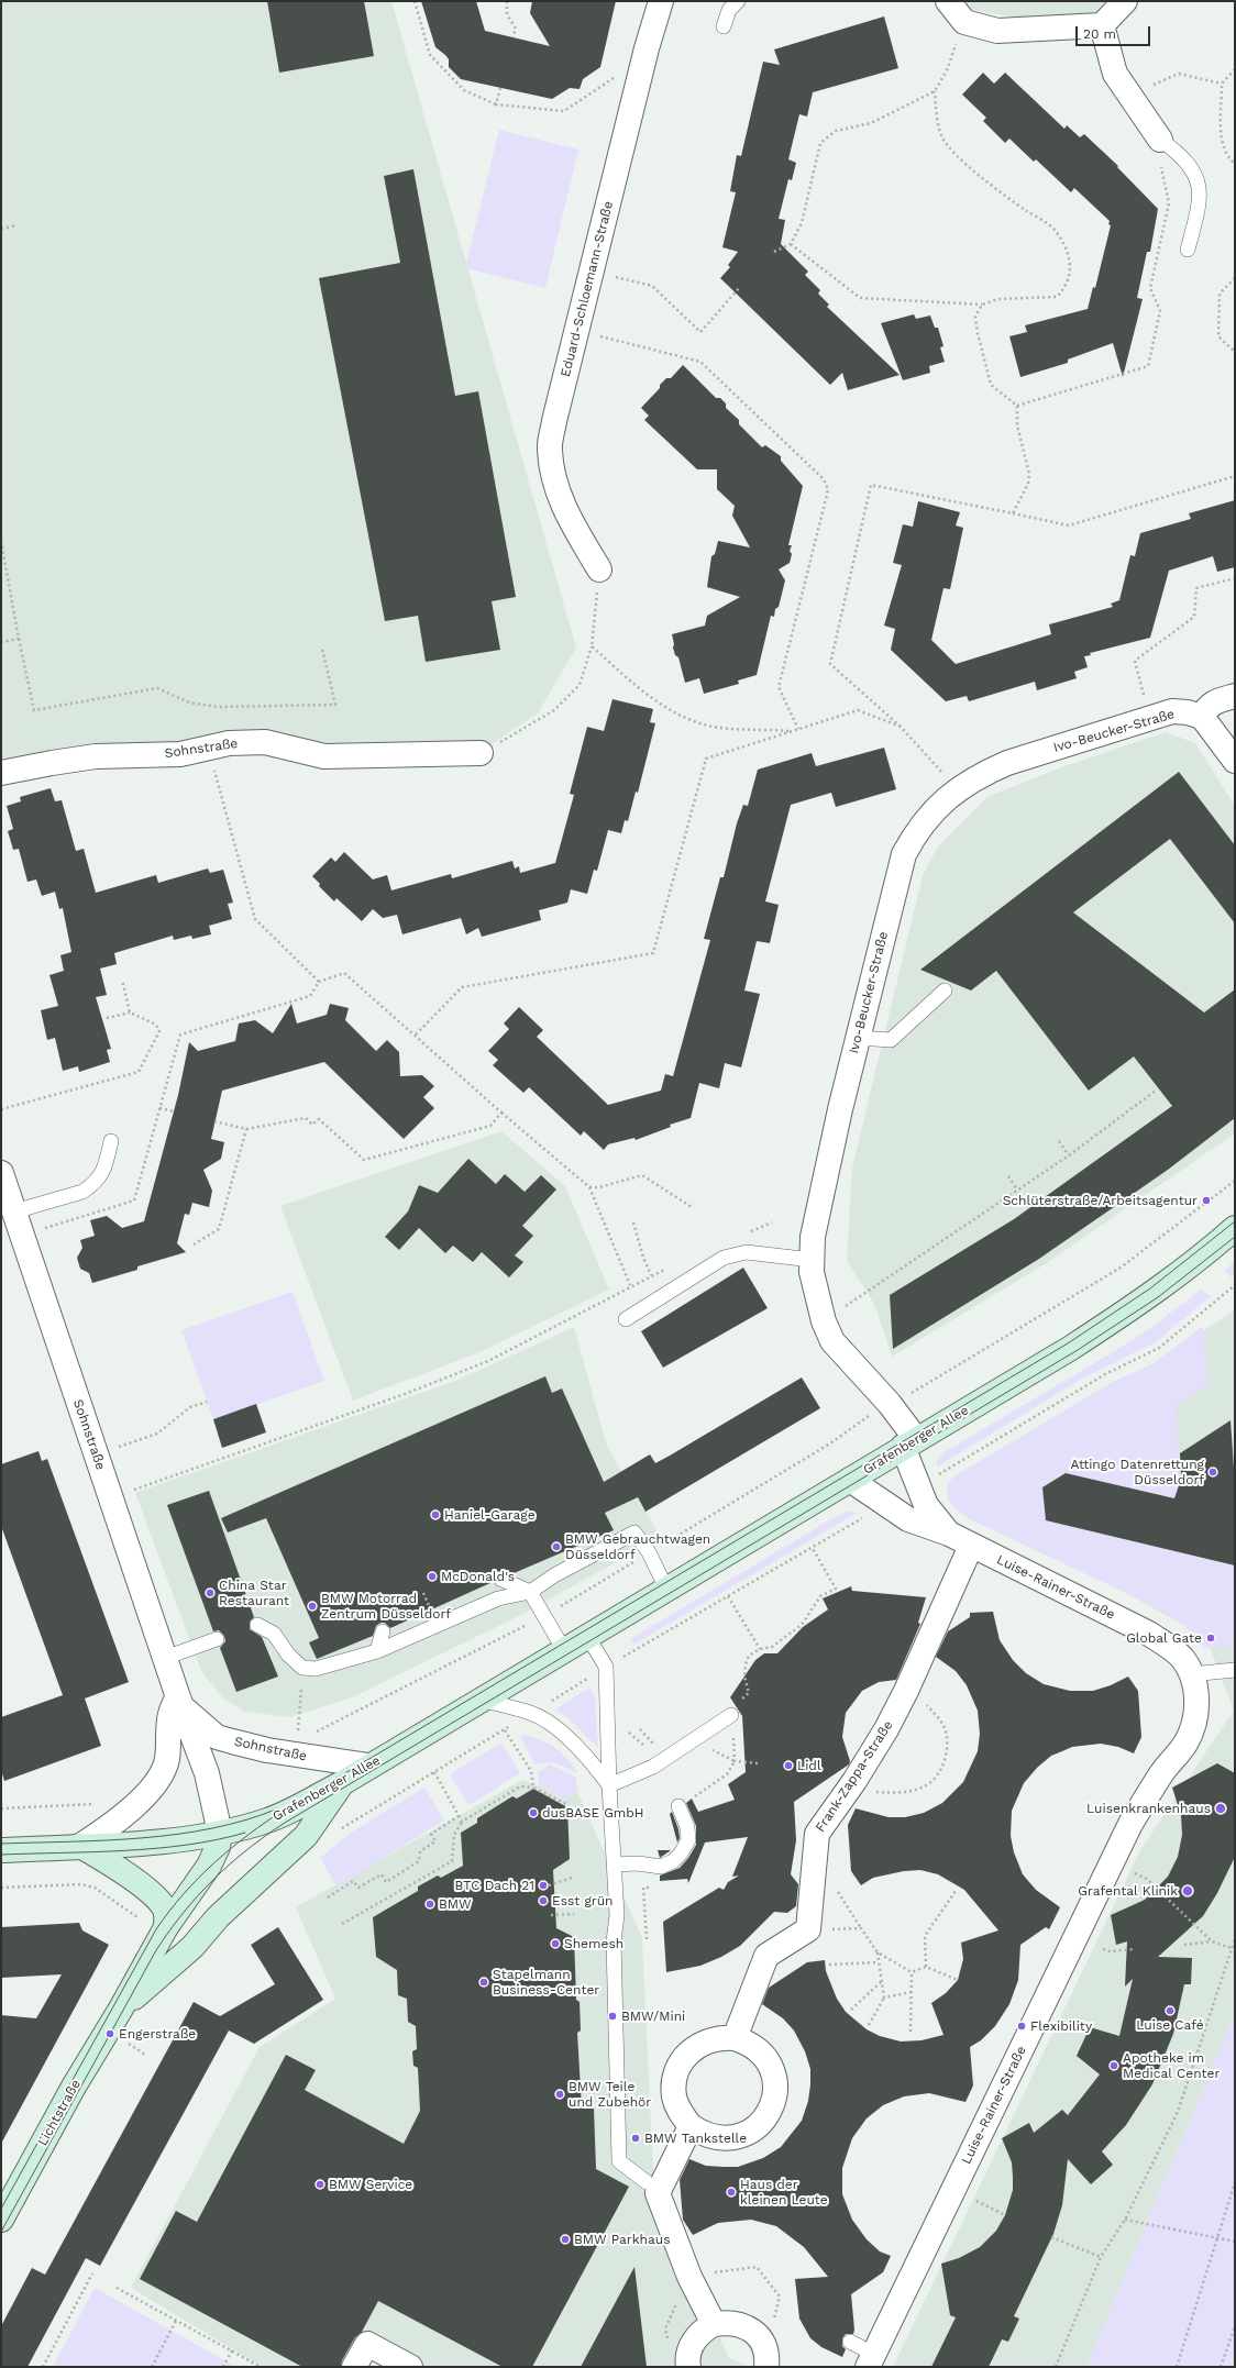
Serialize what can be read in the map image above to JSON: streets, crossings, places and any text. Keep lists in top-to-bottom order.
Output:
{
  "streets": {
    "main road": ["Grafenberger Allee", "Lichtstraße"],
    "street": [
      "Eduard-Schloemann-Straße",
      "Ivo-Beucker-Straße",
      "Sohnstraße",
      "Luise-Rainer-Straße",
      "Frank-Zappa-Straße"
    ]
  },
  "crossings": [
    ["Ivo-Beucker-Straße", "Grafenberger Allee"],
    ["Ivo-Beucker-Straße", "Luise-Rainer-Straße"],
    ["Sohnstraße", "Grafenberger Allee"],
    ["Sohnstraße", "Lichtstraße"],
    ["Grafenberger Allee", "Luise-Rainer-Straße"],
    ["Grafenberger Allee", "Lichtstraße"],
    ["Luise-Rainer-Straße", "Frank-Zappa-Straße"]
  ],
  "places": [
    "Schlüterstraße/Arbeitsagentur",
    "Attingo Datenrettung Düsseldorf",
    "Haniel-Garage",
    "BMW Gebrauchtwagen Düsseldorf",
    "McDonald's",
    "China Star Restaurant",
    "BMW Motorrad Zentrum Düsseldorf",
    "Global Gate",
    "Lidl",
    "Luisenkrankenhaus",
    "dusBASE GmbH",
    "BTC Dach 21",
    "Grafental Klinik",
    "Esst grün",
    "BMW",
    "Shemesh",
    "Stapelmann Business-Center",
    "Luise Café",
    "BMW/Mini",
    "Flexibility",
    "Engerstraße",
    "Apotheke im Medical Center",
    "BMW Teile und Zubehör",
    "BMW Tankstelle",
    "BMW Service",
    "Haus der kleinen Leute",
    "BMW Parkhaus"
  ],
  "scale_bar": "20 m"
}
